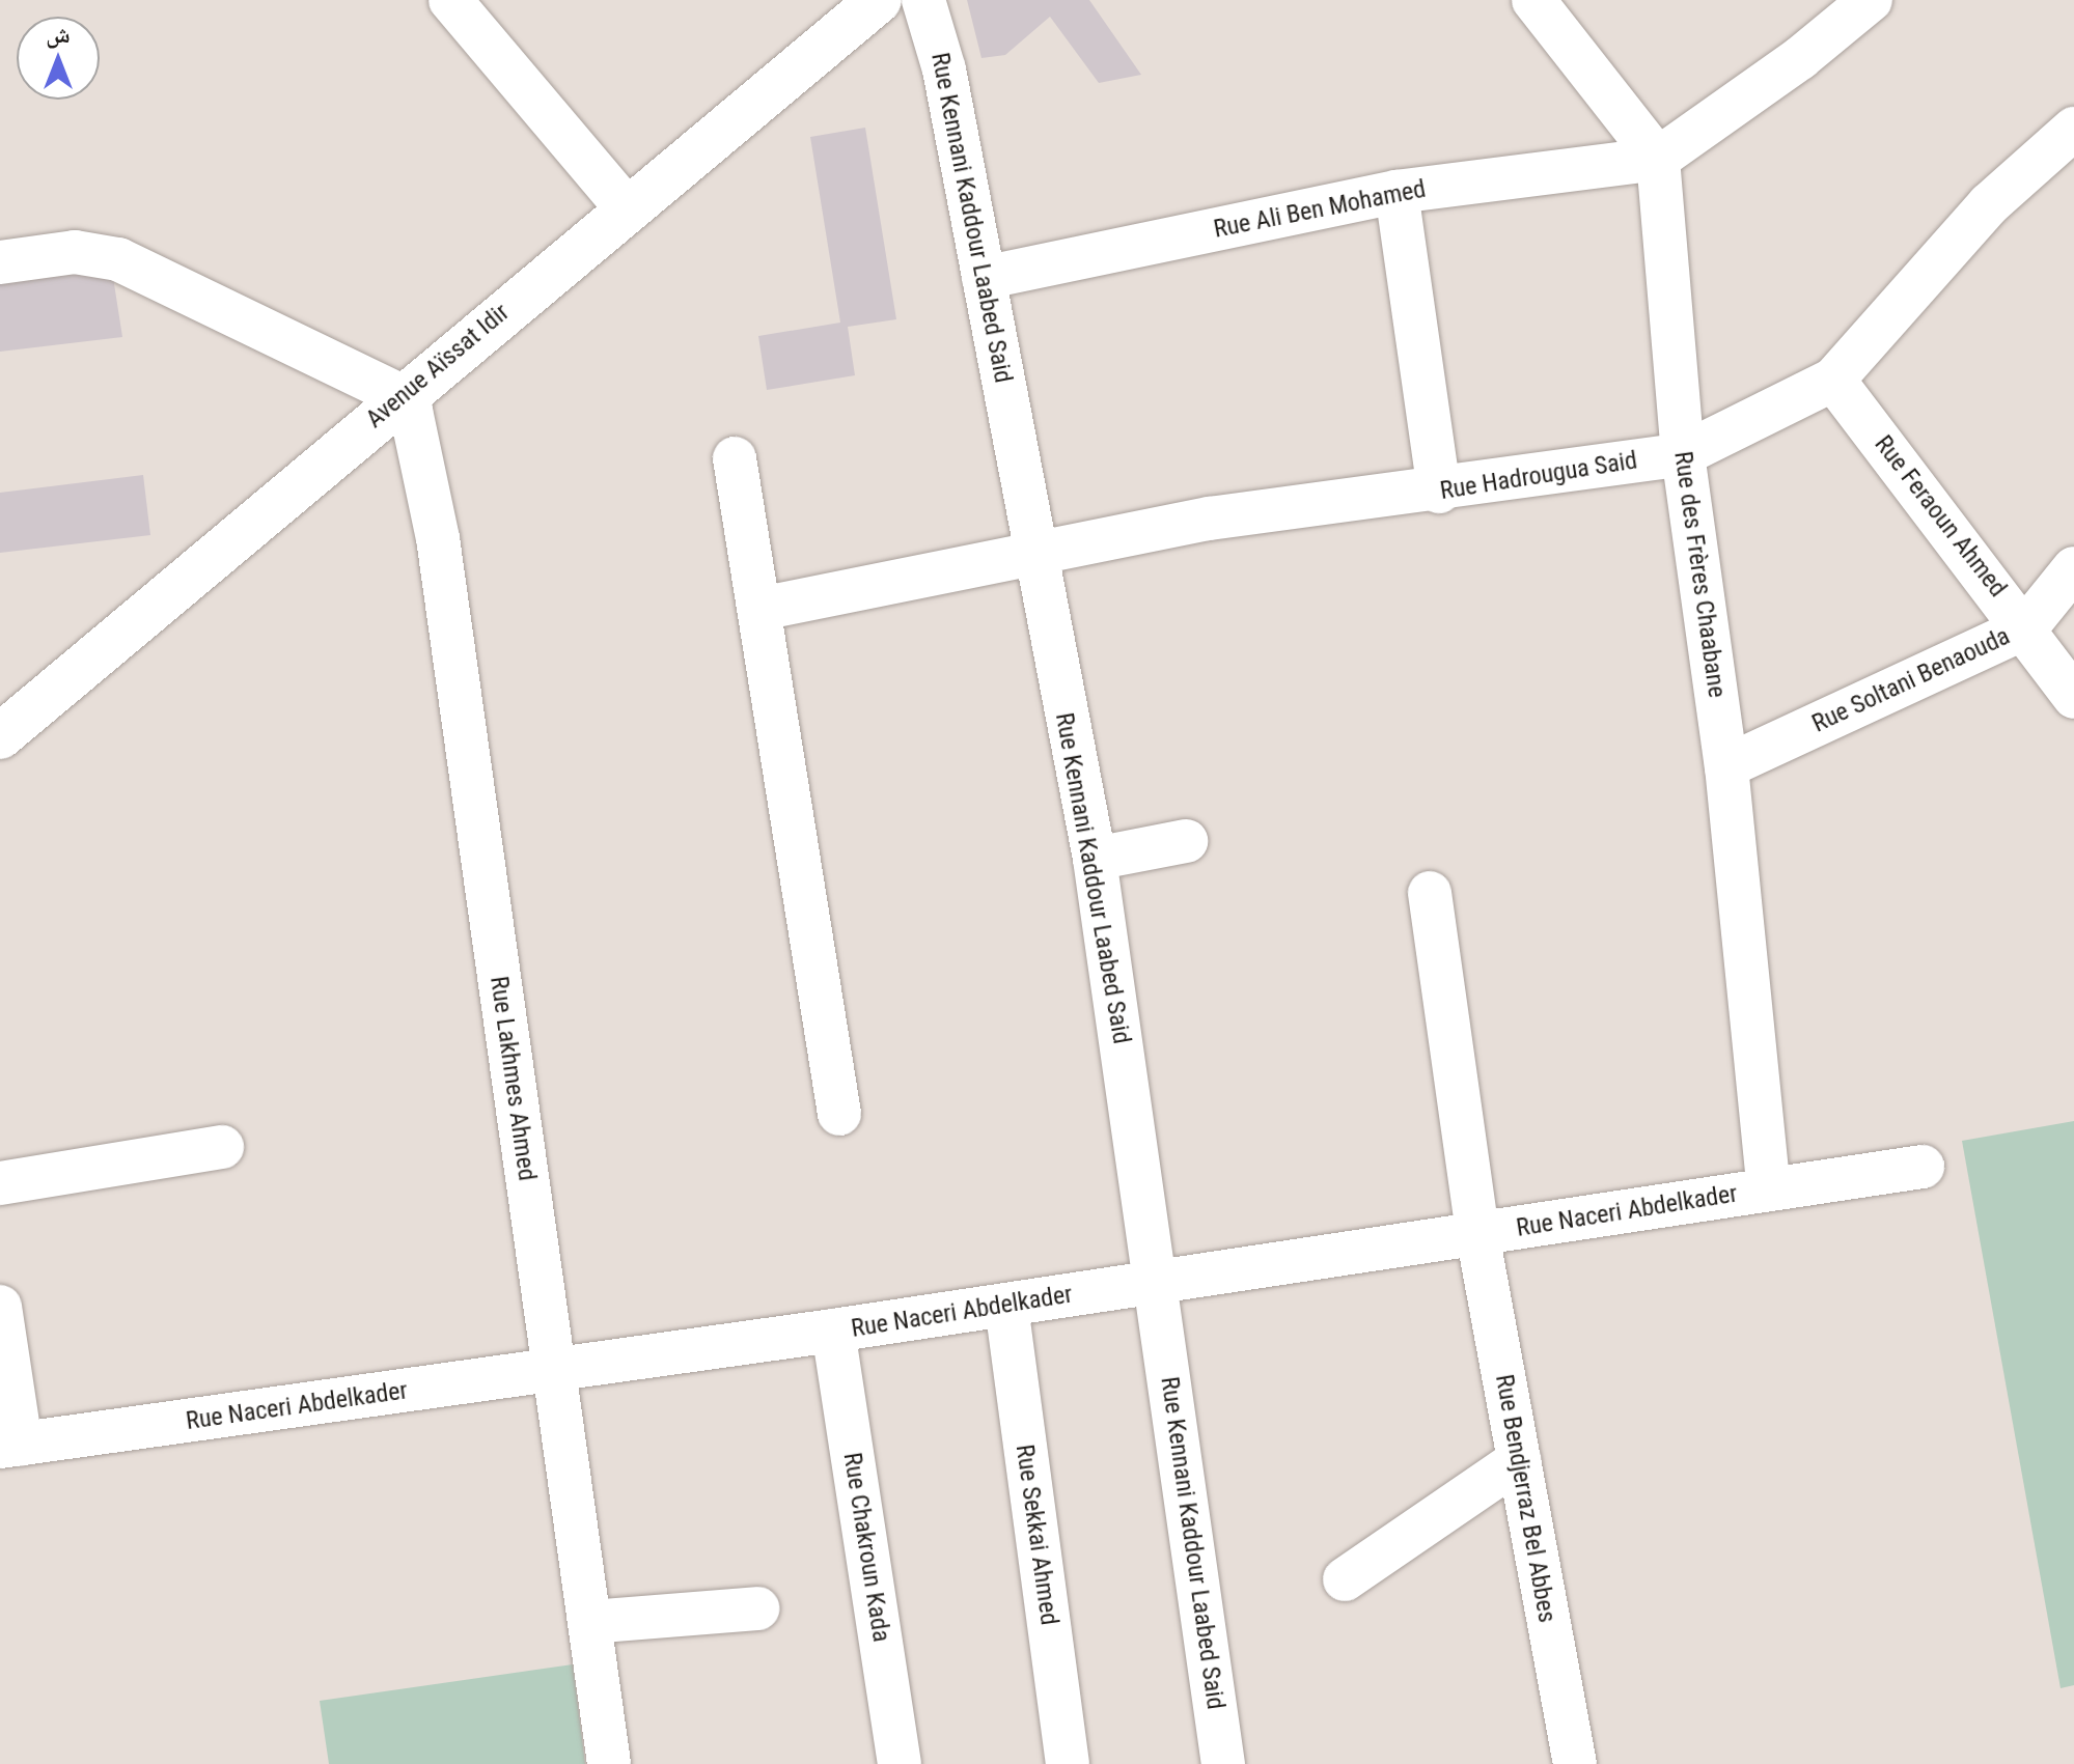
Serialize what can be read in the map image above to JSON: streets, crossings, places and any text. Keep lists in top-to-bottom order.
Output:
{
  "streets": {
    "main road": ["Avenue Aïssat Idir"],
    "street": [
      "Rue Ali Ben Mohamed",
      "Rue Kennani Kaddour Laabed Said",
      "Rue Hadrougua Said",
      "Rue Feraoun Ahmed",
      "Rue des Frères Chaabane",
      "Rue Soltani Benaouda",
      "Rue Lakhmes Ahmed",
      "Rue Naceri Abdelkader",
      "Rue Bendjerraz Bel Abbes",
      "Rue Sekkai Ahmed",
      "Rue Chakroun Kada"
    ]
  },
  "crossings": [
    ["Rue Ali Ben Mohamed", "Rue Kennani Kaddour Laabed Said"],
    ["Rue Ali Ben Mohamed", "Rue des Frères Chaabane"],
    ["Rue Kennani Kaddour Laabed Said", "Rue Hadrougua Said"],
    ["Rue Kennani Kaddour Laabed Said", "Rue Naceri Abdelkader"],
    ["Avenue Aïssat Idir", "Rue Lakhmes Ahmed"],
    ["Rue Hadrougua Said", "Rue Feraoun Ahmed"],
    ["Rue Hadrougua Said", "Rue des Frères Chaabane"],
    ["Rue Feraoun Ahmed", "Rue Soltani Benaouda"],
    ["Rue des Frères Chaabane", "Rue Soltani Benaouda"],
    ["Rue des Frères Chaabane", "Rue Naceri Abdelkader"],
    ["Rue Lakhmes Ahmed", "Rue Naceri Abdelkader"],
    ["Rue Naceri Abdelkader", "Rue Bendjerraz Bel Abbes"],
    ["Rue Naceri Abdelkader", "Rue Sekkai Ahmed"],
    ["Rue Naceri Abdelkader", "Rue Chakroun Kada"]
  ],
  "north": "top"
}
